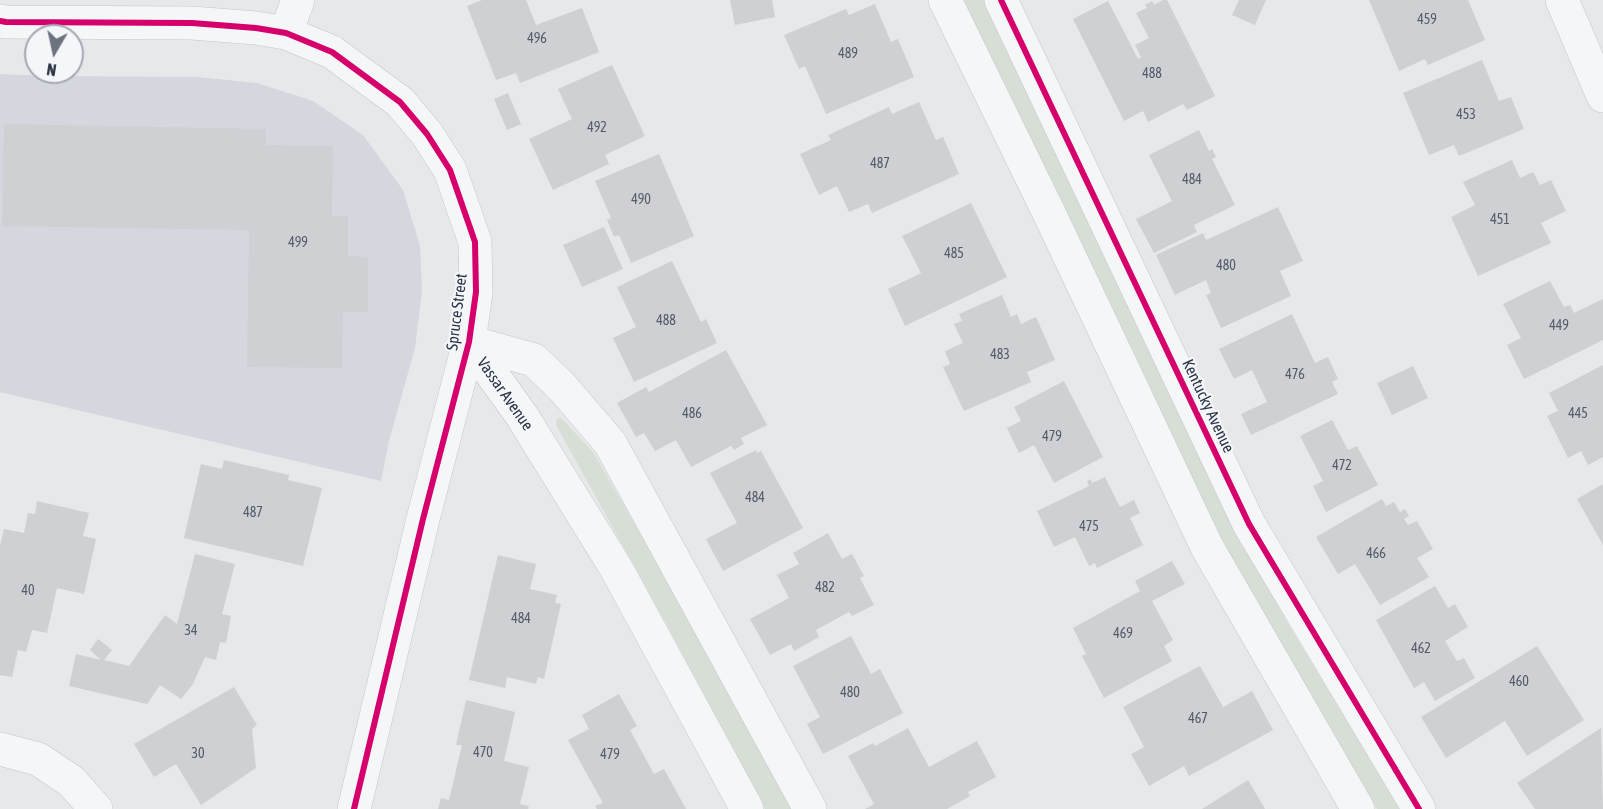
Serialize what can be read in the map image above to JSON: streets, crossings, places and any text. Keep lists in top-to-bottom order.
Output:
{
  "streets": {
    "street": ["Spruce Street", "Vassar Avenue", "Kentucky Avenue"]
  },
  "crossings": [
    ["Spruce Street", "Vassar Avenue"]
  ],
  "house_numbers": [
    "459",
    "496",
    "489",
    "488",
    "453",
    "492",
    "487",
    "484",
    "490",
    "451",
    "499",
    "485",
    "480",
    "488",
    "449",
    "483",
    "476",
    "486",
    "445",
    "479",
    "472",
    "484",
    "487",
    "475",
    "466",
    "482",
    "40",
    "484",
    "34",
    "469",
    "462",
    "460",
    "480",
    "467",
    "470",
    "30",
    "479"
  ],
  "north": "bottom"
}
